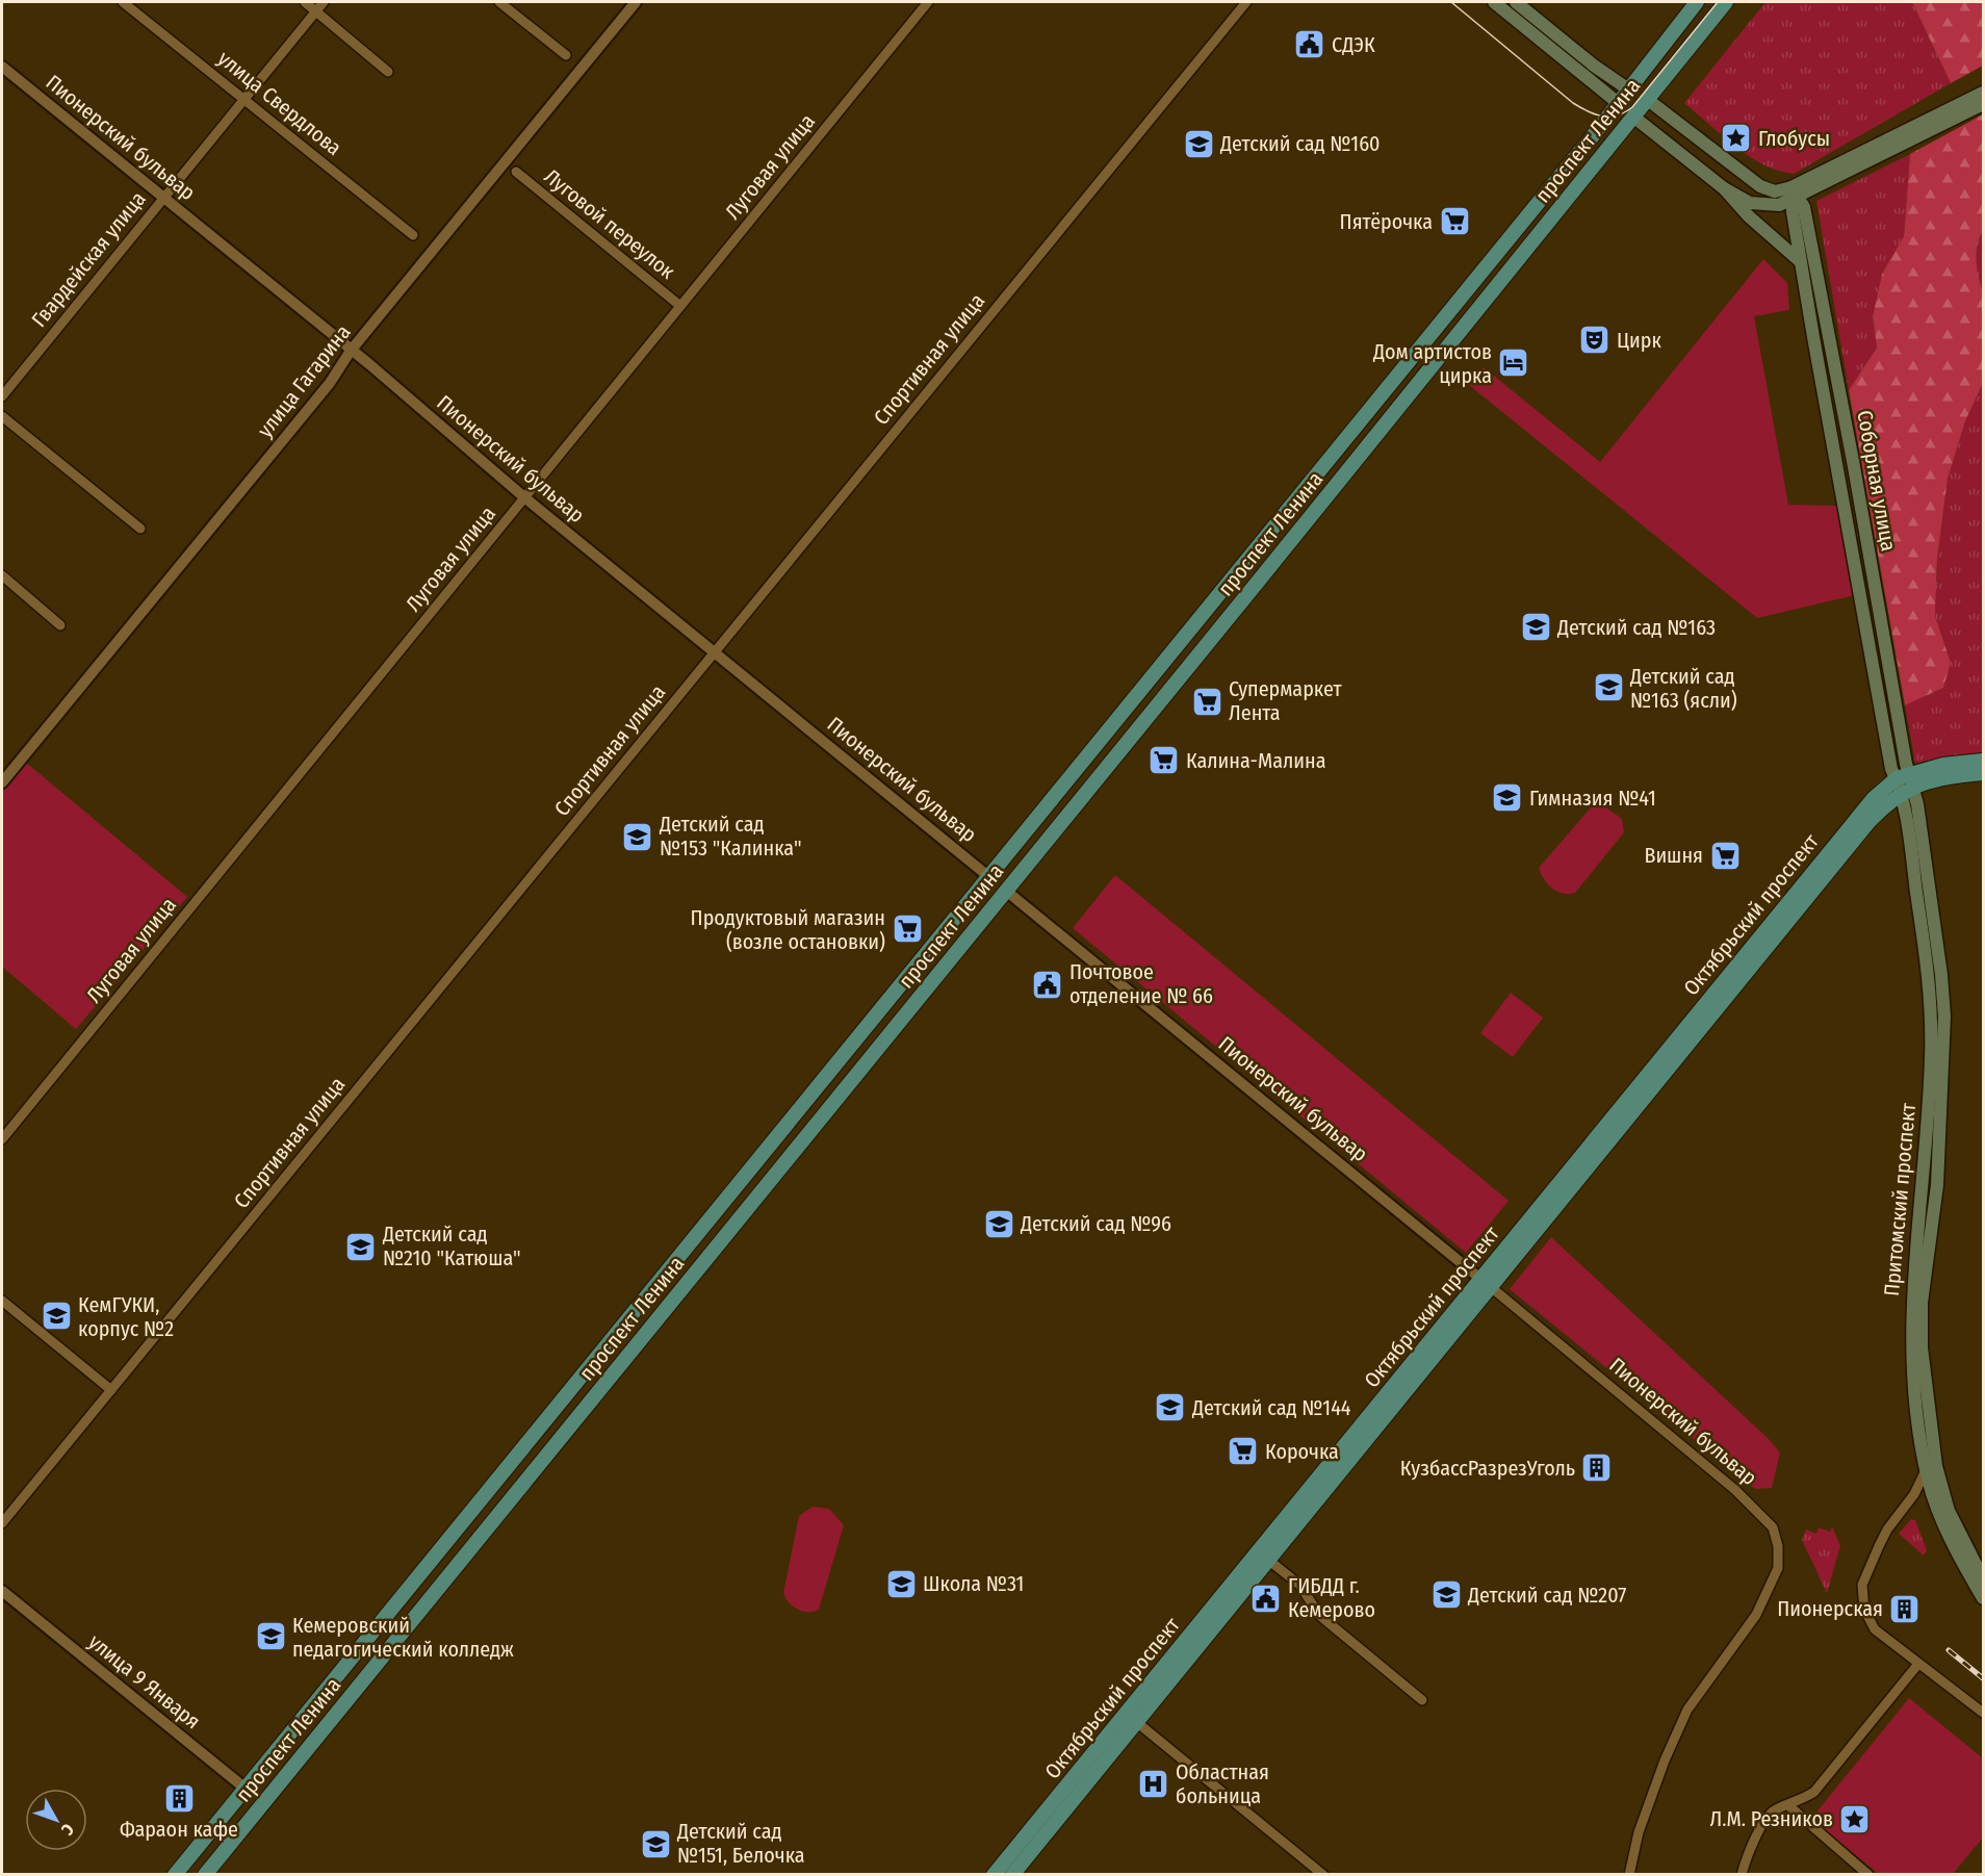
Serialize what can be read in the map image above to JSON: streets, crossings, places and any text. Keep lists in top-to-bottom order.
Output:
{
  "streets": {
    "main road": [
      "Пионерский бульвар",
      "проспект Ленина",
      "Соборная улица",
      "Октябрьский проспект",
      "Притомский проспект",
      "улица 9 Января"
    ],
    "street": [
      "улица Свердлова",
      "Луговая улица",
      "Луговой переулок",
      "Гвардейская улица",
      "Спортивная улица",
      "улица Гагарина"
    ]
  },
  "crossings": [
    ["улица Свердлова", "Гвардейская улица"],
    ["Пионерский бульвар", "проспект Ленина"],
    ["Пионерский бульвар", "Луговая улица"],
    ["Пионерский бульвар", "Гвардейская улица"],
    ["Пионерский бульвар", "Спортивная улица"],
    ["Пионерский бульвар", "улица Гагарина"],
    ["Пионерский бульвар", "Октябрьский проспект"],
    ["проспект Ленина", "улица 9 Января"],
    ["Луговая улица", "Луговой переулок"],
    ["Соборная улица", "Октябрьский проспект"],
    ["Соборная улица", "Притомский проспект"],
    ["Октябрьский проспект", "Притомский проспект"]
  ],
  "places": {
    "public building": ["СДЭК", "Почтовое отделение № 66", "ГИБДД г. Кемерово"],
    "place": ["Глобусы", "Л.М. Резников"],
    "school or university": [
      "Детский сад №160",
      "Детский сад №163",
      "Детский сад №163 (ясли)",
      "Гимназия №41",
      "Детский сад №153 \"Калинка\"",
      "Детский сад №96",
      "Детский сад №210 \"Катюша\"",
      "КемГУКИ, корпус №2",
      "Детский сад №144",
      "Школа №31",
      "Детский сад №207",
      "Кемеровский педагогический колледж",
      "Детский сад №151, Белочка"
    ],
    "supermarket": [
      "Пятёрочка",
      "Супермаркет Лента",
      "Калина-Малина",
      "Вишня",
      "Продуктовый магазин (возле остановки)",
      "Корочка"
    ],
    "theatre": ["Цирк"],
    "hotel": ["Дом артистов цирка"],
    "building": ["КузбассРазрезУголь", "Пионерская", "Фараон кафе"],
    "hospital": ["Областная больница"]
  },
  "north": "bottom right"
}
